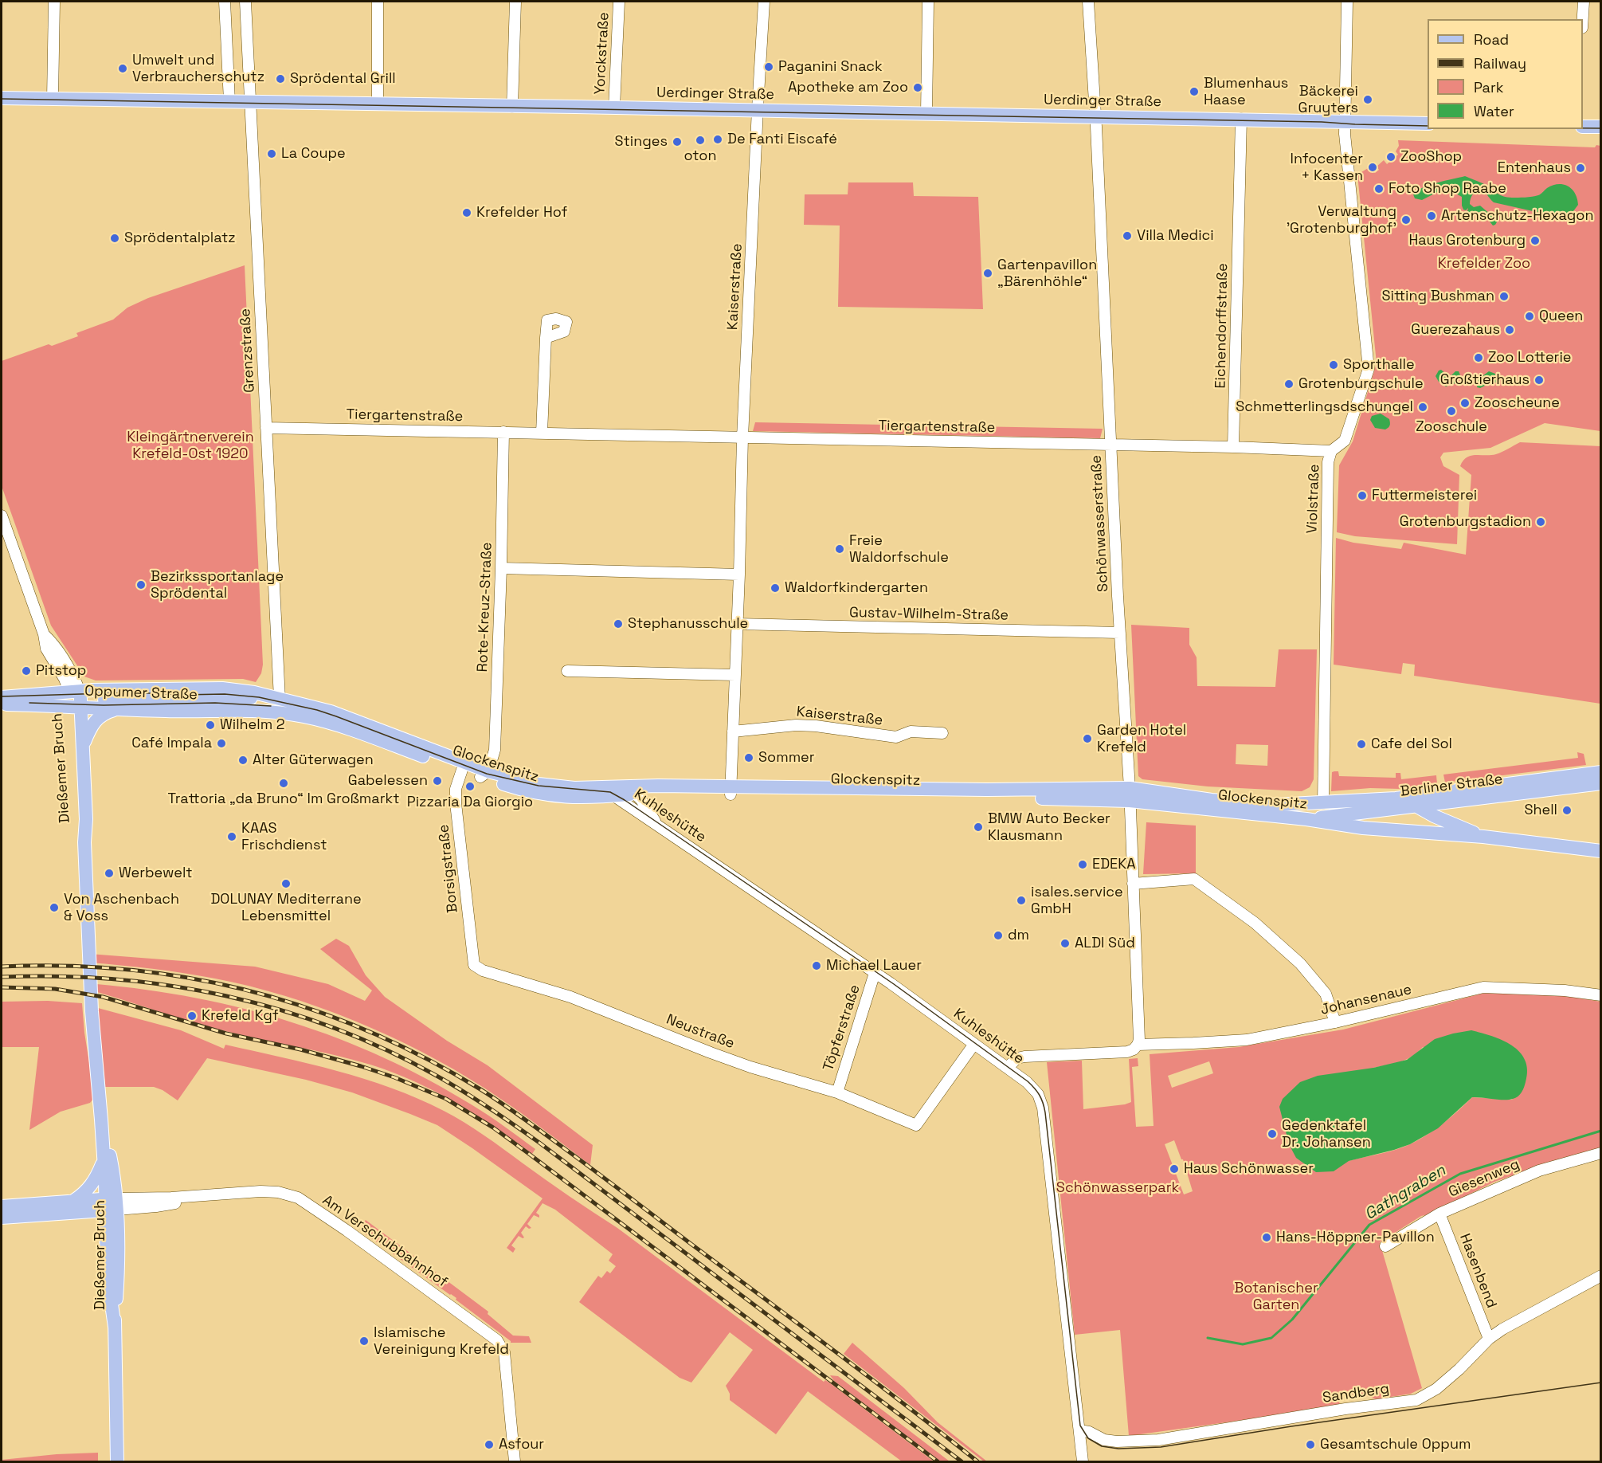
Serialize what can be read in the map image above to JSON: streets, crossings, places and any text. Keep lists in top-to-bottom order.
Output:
{
  "streets": {
    "main road": [
      "Uerdinger Straße",
      "Oppumer Straße",
      "Glockenspitz",
      "Dießemer Bruch",
      "Berliner Straße"
    ],
    "street": [
      "Yorckstraße",
      "Kaiserstraße",
      "Eichendorffstraße",
      "Grenzstraße",
      "Tiergartenstraße",
      "Violstraße",
      "Schönwasserstraße",
      "Rote-Kreuz-Straße",
      "Gustav-Wilhelm-Straße",
      "Kuhleshütte",
      "Borsigstraße",
      "Johansenaue",
      "Töpferstraße",
      "Neustraße",
      "Giesenweg",
      "Am Verschubbahnhof",
      "Hasenbend",
      "Sandberg"
    ]
  },
  "crossings": [
    ["Yorckstraße", "Uerdinger Straße"],
    ["Uerdinger Straße", "Kaiserstraße"],
    ["Uerdinger Straße", "Eichendorffstraße"],
    ["Uerdinger Straße", "Grenzstraße"],
    ["Uerdinger Straße", "Violstraße"],
    ["Uerdinger Straße", "Schönwasserstraße"],
    ["Kaiserstraße", "Tiergartenstraße"],
    ["Kaiserstraße", "Gustav-Wilhelm-Straße"],
    ["Kaiserstraße", "Glockenspitz"],
    ["Eichendorffstraße", "Tiergartenstraße"],
    ["Grenzstraße", "Tiergartenstraße"],
    ["Grenzstraße", "Oppumer Straße"],
    ["Grenzstraße", "Glockenspitz"],
    ["Tiergartenstraße", "Violstraße"],
    ["Tiergartenstraße", "Schönwasserstraße"],
    ["Tiergartenstraße", "Rote-Kreuz-Straße"],
    ["Violstraße", "Glockenspitz"],
    ["Violstraße", "Berliner Straße"],
    ["Schönwasserstraße", "Gustav-Wilhelm-Straße"],
    ["Schönwasserstraße", "Glockenspitz"],
    ["Schönwasserstraße", "Johansenaue"],
    ["Rote-Kreuz-Straße", "Glockenspitz"],
    ["Oppumer Straße", "Glockenspitz"],
    ["Oppumer Straße", "Dießemer Bruch"],
    ["Glockenspitz", "Berliner Straße"],
    ["Glockenspitz", "Kuhleshütte"],
    ["Glockenspitz", "Borsigstraße"],
    ["Dießemer Bruch", "Am Verschubbahnhof"],
    ["Kuhleshütte", "Johansenaue"],
    ["Kuhleshütte", "Töpferstraße"],
    ["Kuhleshütte", "Neustraße"],
    ["Kuhleshütte", "Sandberg"],
    ["Borsigstraße", "Neustraße"],
    ["Töpferstraße", "Neustraße"],
    ["Giesenweg", "Hasenbend"],
    ["Hasenbend", "Sandberg"]
  ],
  "water": ["Gathgraben"],
  "parks": [
    "Krefelder Zoo",
    "Kleingärtnerverein Krefeld-Ost 1920",
    "Schönwasserpark",
    "Botanischer Garten"
  ],
  "places": [
    "Paganini Snack",
    "Umwelt und Verbraucherschutz",
    "Sprödental Grill",
    "Apotheke am Zoo",
    "Blumenhaus Haase",
    "Bäckerei Gruyters",
    "De Fanti Eiscafé",
    "oton",
    "Stinges",
    "La Coupe",
    "ZooShop",
    "Infocenter + Kassen",
    "Entenhaus",
    "Foto Shop Raabe",
    "Krefelder Hof",
    "Artenschutz-Hexagon",
    "Verwaltung 'Grotenburghof'",
    "Villa Medici",
    "Sprödentalplatz",
    "Haus Grotenburg",
    "Gartenpavillon „Bärenhöhle“",
    "Sitting Bushman",
    "Queen",
    "Guerezahaus",
    "Zoo Lotterie",
    "Sporthalle",
    "Großtierhaus",
    "Grotenburgschule",
    "Zooscheune",
    "Schmetterlingsdschungel",
    "Zooschule",
    "Futtermeisterei",
    "Grotenburgstadion",
    "Freie Waldorfschule",
    "Bezirkssportanlage Sprödental",
    "Waldorfkindergarten",
    "Stephanusschule",
    "Pitstop",
    "Wilhelm 2",
    "Garden Hotel Krefeld",
    "Café Impala",
    "Cafe del Sol",
    "Sommer",
    "Alter Güterwagen",
    "Gabelessen",
    "Trattoria „da Bruno“ Im Großmarkt",
    "Pizzaria Da Giorgio",
    "Shell",
    "BMW Auto Becker Klausmann",
    "KAAS Frischdienst",
    "EDEKA",
    "Werbewelt",
    "DOLUNAY Mediterrane Lebensmittel",
    "isales.service GmbH",
    "Von Aschenbach & Voss",
    "dm",
    "ALDI Süd",
    "Michael Lauer",
    "Krefeld Kgf",
    "Gedenktafel Dr. Johansen",
    "Haus Schönwasser",
    "Hans-Höppner-Pavillon",
    "Islamische Vereinigung Krefeld",
    "Asfour",
    "Gesamtschule Oppum"
  ],
  "legend": [
    "Road",
    "Railway",
    "Park",
    "Water"
  ]
}
